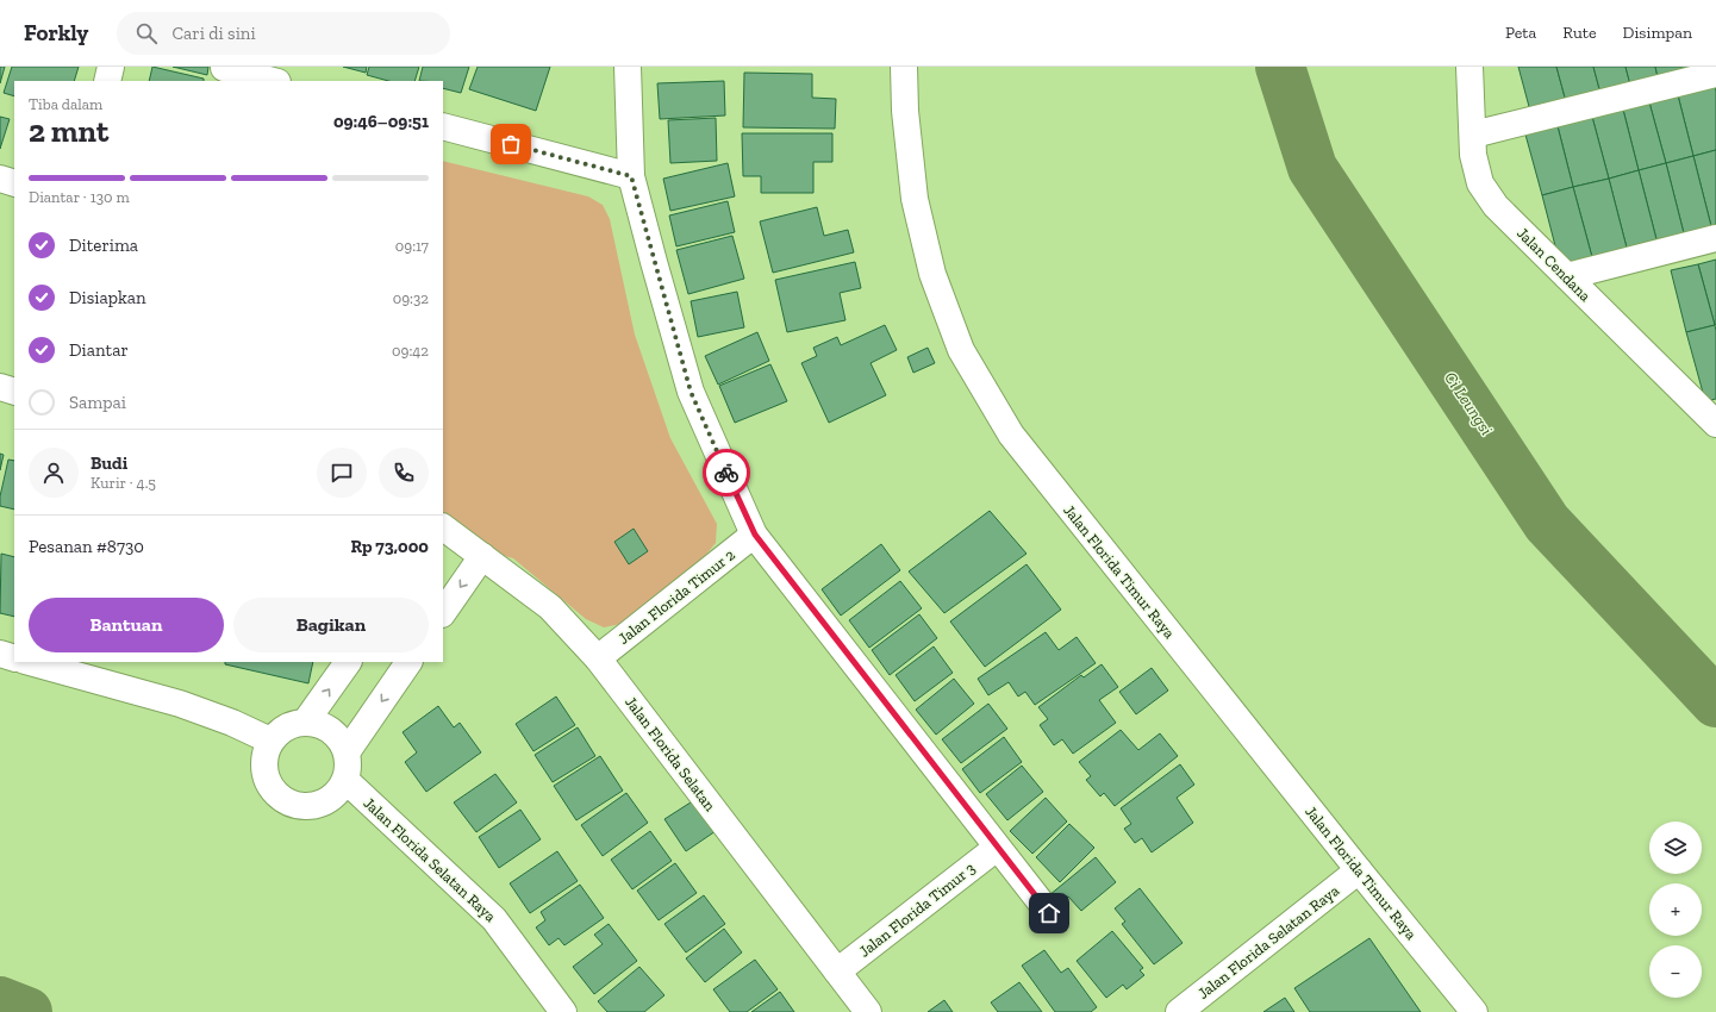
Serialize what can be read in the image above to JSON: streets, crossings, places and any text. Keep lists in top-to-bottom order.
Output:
{
  "streets": {
    "street": [
      "Jalan Cendana",
      "Jalan Florida Timur Raya",
      "Jalan Florida Timur 2",
      "Jalan Florida Selatan",
      "Jalan Florida Selatan Raya",
      "Jalan Florida Timur 3"
    ]
  },
  "crossings": [
    ["Jalan Florida Timur Raya", "Jalan Florida Selatan Raya"],
    ["Jalan Florida Timur 2", "Jalan Florida Selatan"],
    ["Jalan Florida Selatan", "Jalan Florida Timur 3"]
  ],
  "water": ["Ci Leungsi"],
  "page": {
    "header": "Forkly",
    "search": "Cari di sini",
    "nav": ["Peta", "Rute", "Disimpan"],
    "heading": ["2 mnt", "Tiba dalam", "09:46–09:51"],
    "panel": [
      "Budi",
      "Kurir · 4.5",
      "Pesanan #8730",
      "Rp 73,000"
    ],
    "bar": "Diantar · 130 m",
    "list": [
      ["Diterima", "09:17"],
      ["Disiapkan", "09:32"],
      ["Diantar", "09:42"],
      "Sampai"
    ],
    "buttons": ["Bantuan", "Bagikan"],
    "map_buttons": ["+", "−"]
  }
}
